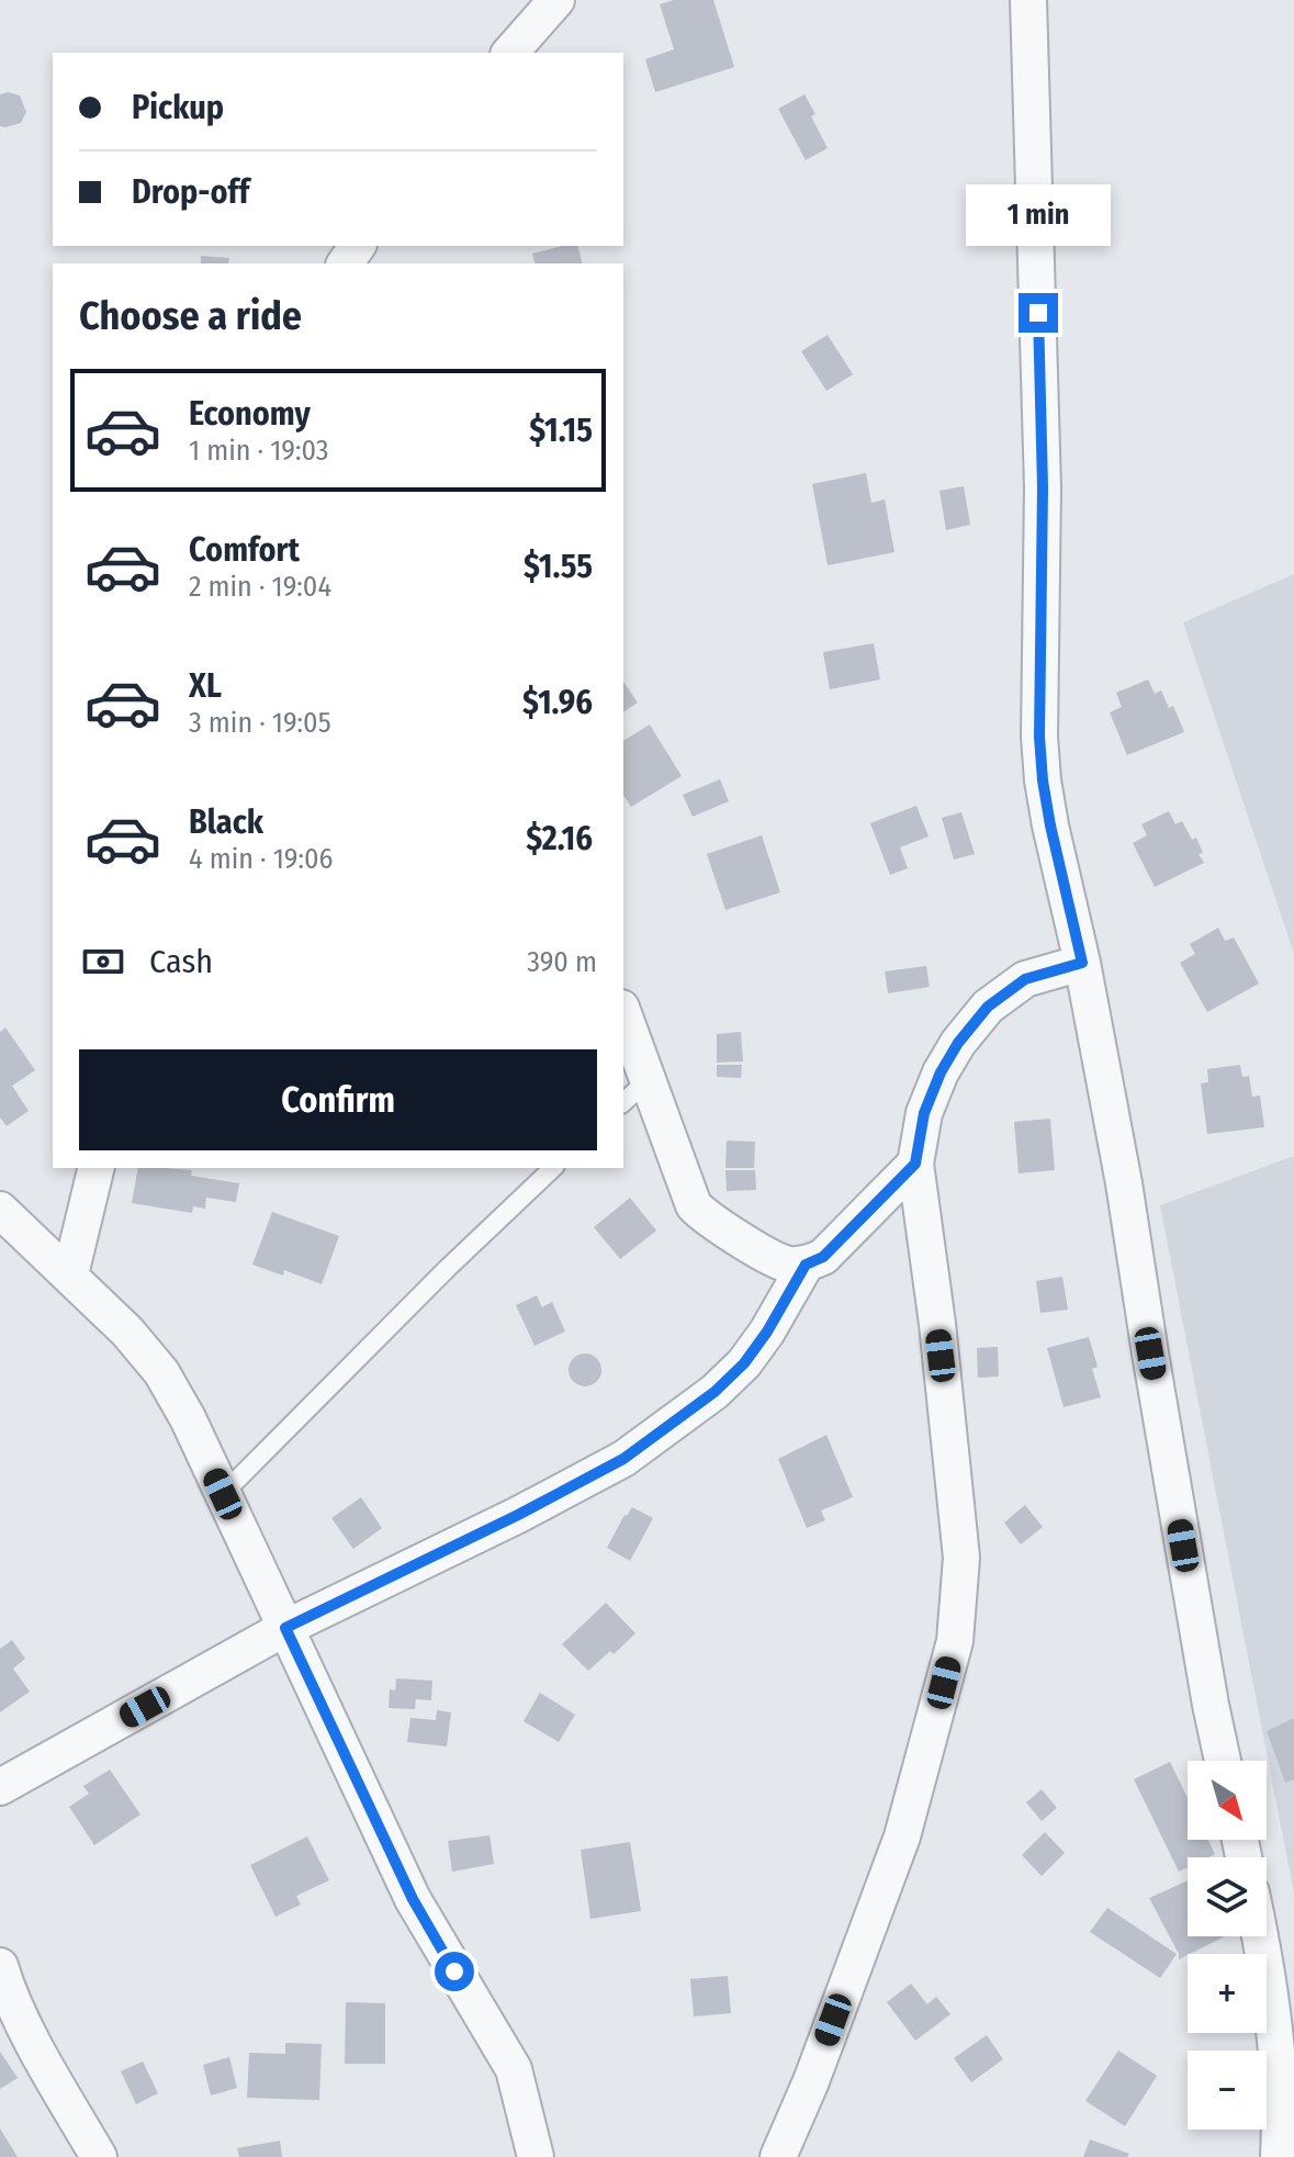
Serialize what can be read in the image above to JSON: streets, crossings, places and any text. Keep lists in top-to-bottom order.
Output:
{
  "north": "bottom right",
  "page": {
    "banner": ["Pickup", "Drop-off"],
    "bubble": "1 min",
    "heading": "Choose a ride",
    "list": [
      {
        "name": "Economy",
        "note": "1 min · 19:03",
        "value": "$1.15"
      },
      {
        "name": "Comfort",
        "note": "2 min · 19:04",
        "value": "$1.55"
      },
      {
        "name": "XL",
        "note": "3 min · 19:05",
        "value": "$1.96"
      },
      {
        "name": "Black",
        "note": "4 min · 19:06",
        "value": "$2.16"
      }
    ],
    "pay": ["Cash", "390 m"],
    "buttons": "Confirm",
    "map_buttons": ["+", "−"]
  }
}
